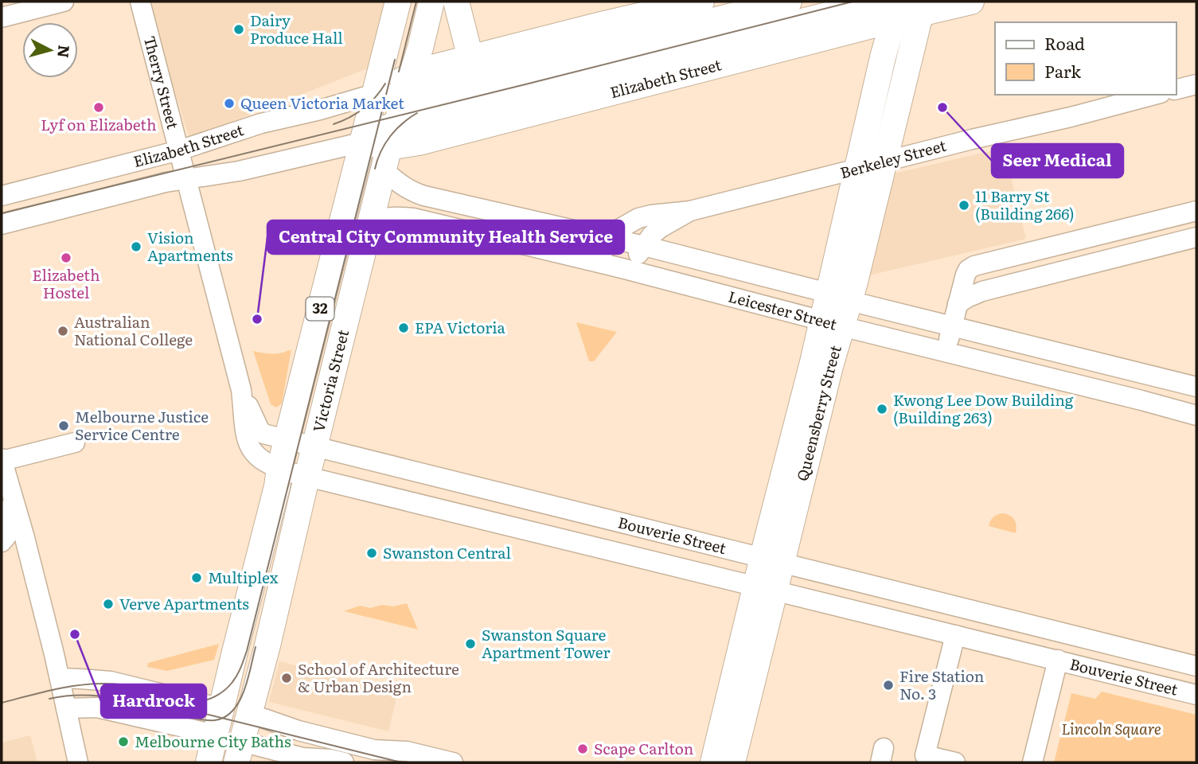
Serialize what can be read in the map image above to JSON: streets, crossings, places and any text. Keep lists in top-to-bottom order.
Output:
{
  "streets": {
    "main road": [
      "Elizabeth Street",
      "Berkeley Street",
      "32",
      "Victoria Street",
      "Queensberry Street"
    ],
    "street": ["Therry Street", "Leicester Street", "Bouverie Street"]
  },
  "crossings": [
    ["Elizabeth Street", "Therry Street"],
    ["Elizabeth Street", "Leicester Street"],
    ["Elizabeth Street", "Victoria Street"],
    ["Elizabeth Street", "Queensberry Street"],
    ["Therry Street", "Victoria Street"],
    ["Therry Street", "Bouverie Street"],
    ["Berkeley Street", "Leicester Street"],
    ["Berkeley Street", "Queensberry Street"],
    ["Leicester Street", "Victoria Street"],
    ["Leicester Street", "Queensberry Street"],
    ["Victoria Street", "Bouverie Street"],
    ["Queensberry Street", "Bouverie Street"]
  ],
  "parks": ["Lincoln Square"],
  "places": [
    "Dairy Produce Hall",
    "Queen Victoria Market",
    "Lyf on Elizabeth",
    "Seer Medical",
    "11 Barry St (Building 266)",
    "Vision Apartments",
    "Elizabeth Hostel",
    "Central City Community Health Service",
    "EPA Victoria",
    "Australian National College",
    "Kwong Lee Dow Building (Building 263)",
    "Melbourne Justice Service Centre",
    "Swanston Central",
    "Multiplex",
    "Verve Apartments",
    "Hardrock",
    "Swanston Square Apartment Tower",
    "School of Architecture & Urban Design",
    "Fire Station No. 3",
    "Melbourne City Baths",
    "Scape Carlton"
  ],
  "legend": ["Road", "Park"],
  "north": "right"
}
